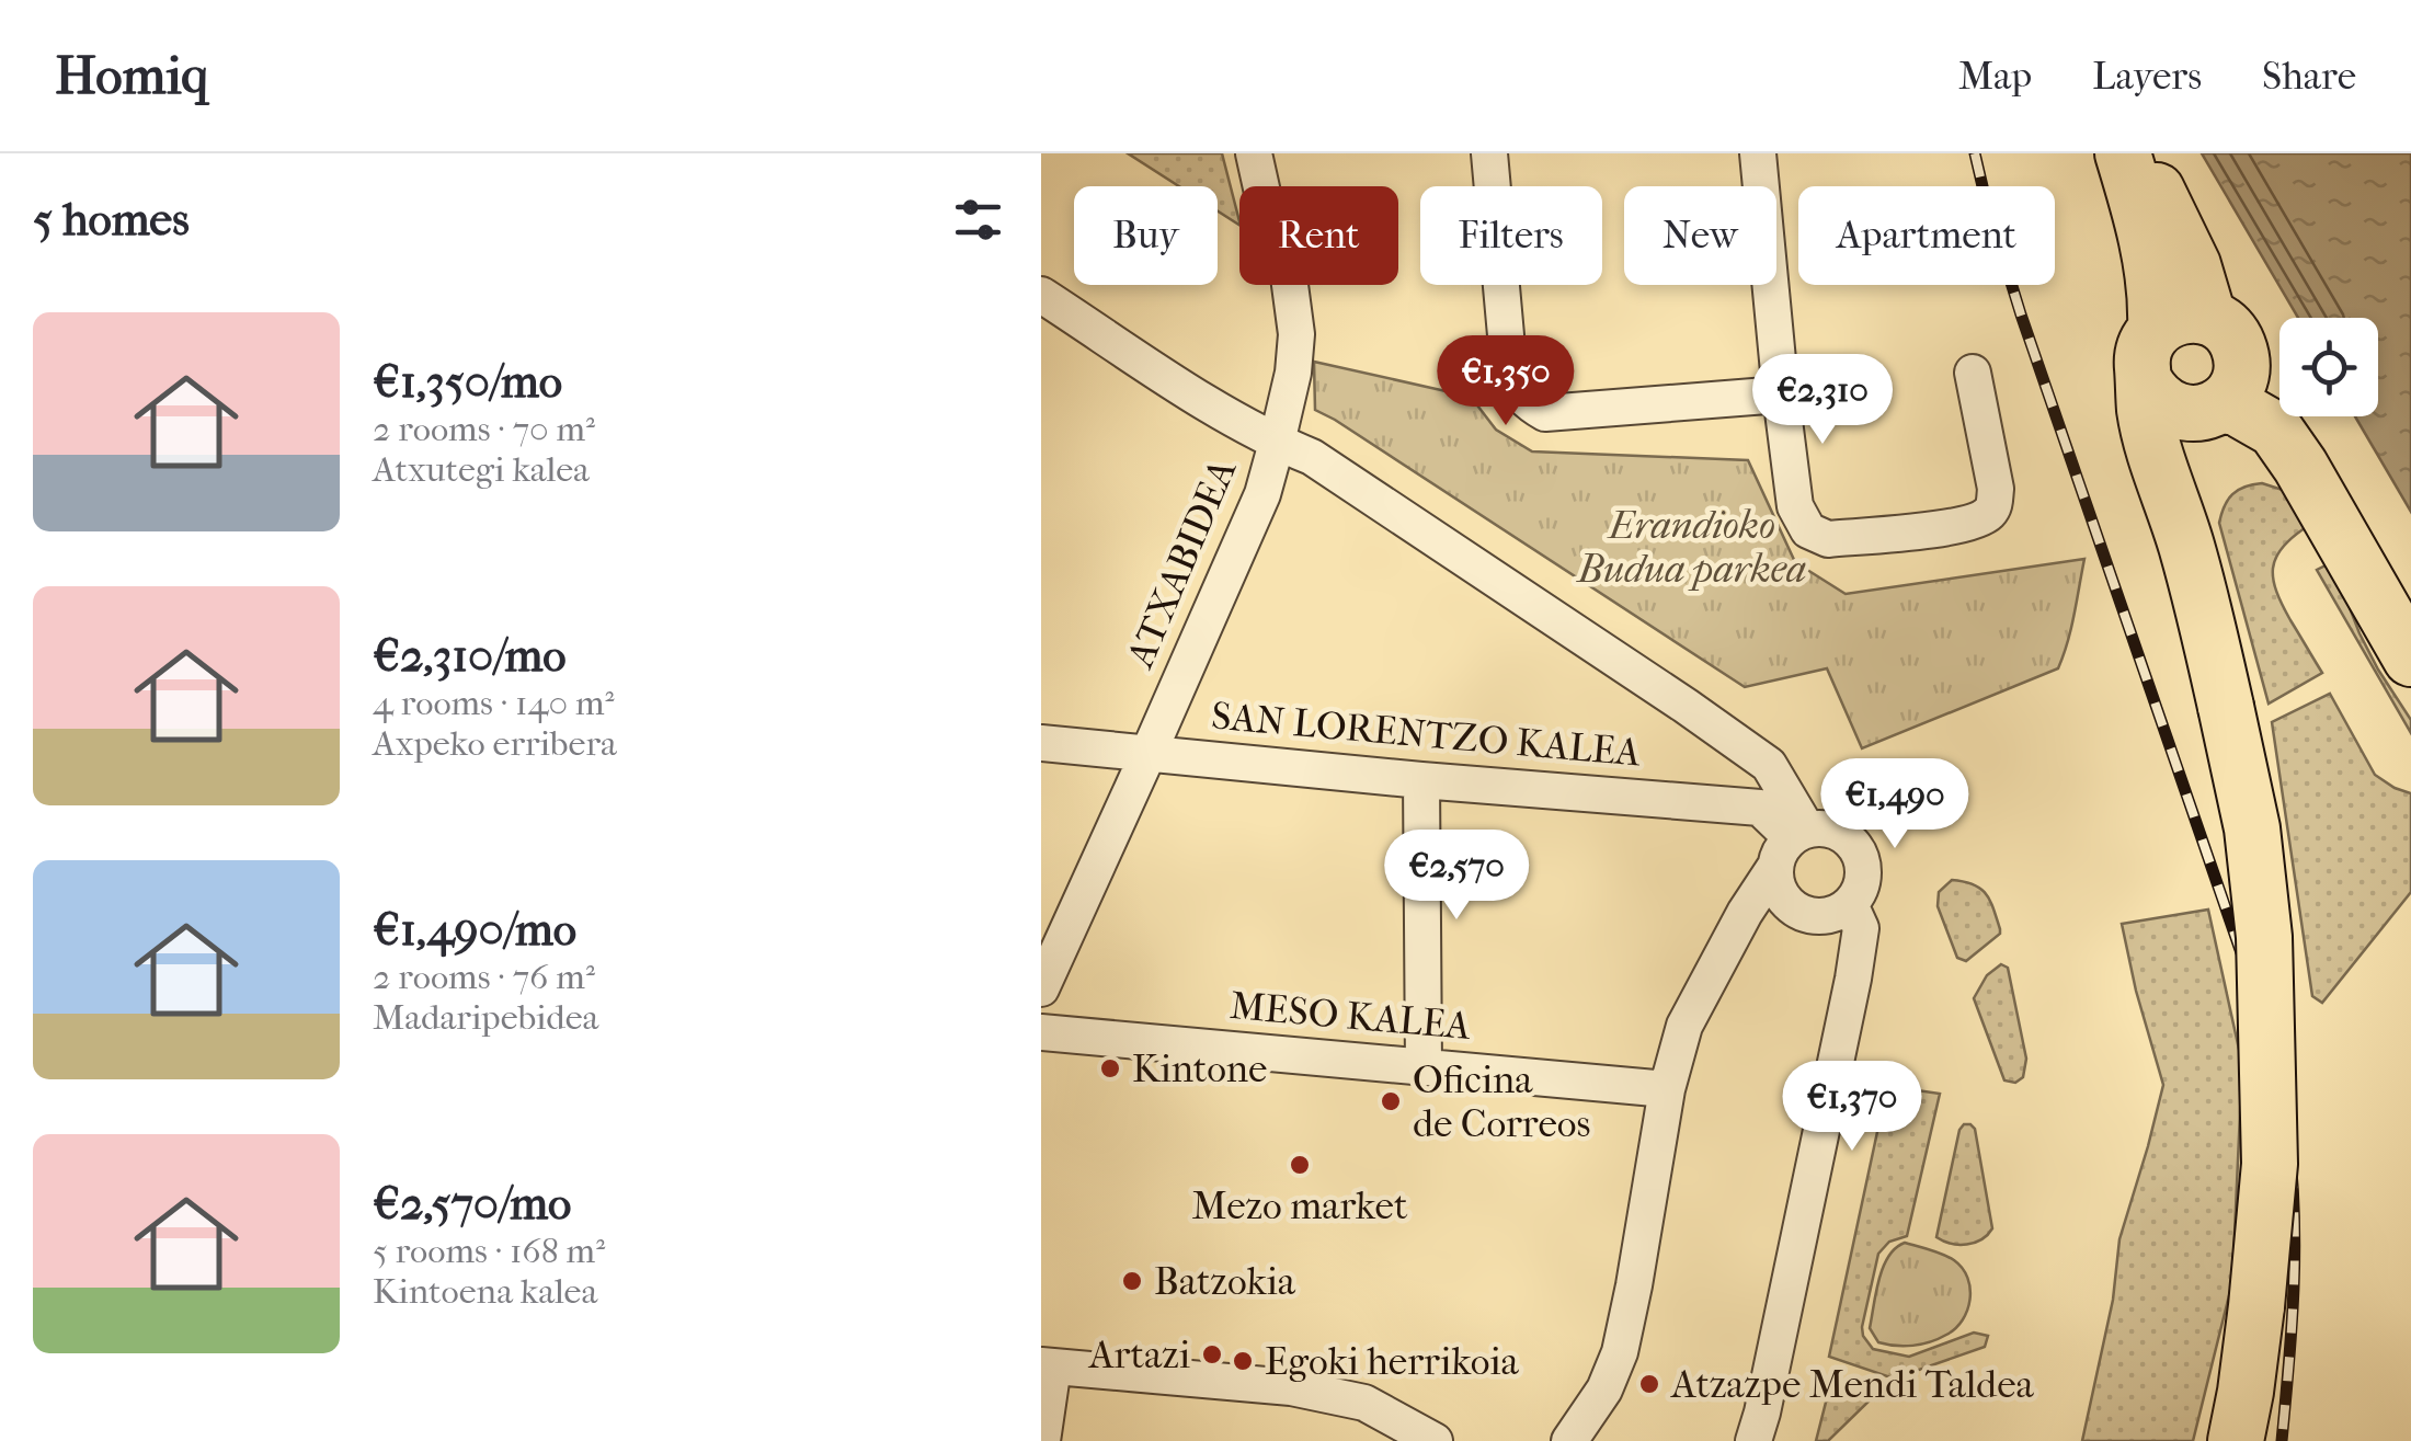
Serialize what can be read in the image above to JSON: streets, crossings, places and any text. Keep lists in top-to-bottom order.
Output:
{
  "streets": {
    "street": ["ATXABIDEA", "SAN LORENTZO KALEA", "MESO KALEA"]
  },
  "crossings": [
    ["ATXABIDEA", "SAN LORENTZO KALEA"]
  ],
  "parks": ["Erandioko Budua parkea"],
  "places": [
    "Kintone",
    "Oficina de Correos",
    "Mezo market",
    "Batzokia",
    "Artazi",
    "Egoki herrikoia",
    "Atzazpe Mendi Taldea"
  ],
  "page": {
    "header": "Homiq",
    "nav": ["Map", "Layers", "Share"],
    "heading": "5 homes",
    "chip": [
      "Buy",
      "Rent",
      "Filters",
      "New",
      "Apartment"
    ],
    "list": [
      {
        "name": "€1,350/mo",
        "note": "2 rooms · 70 m² · Atxutegi kalea"
      },
      {
        "name": "€2,310/mo",
        "note": "4 rooms · 140 m² · Axpeko erribera"
      },
      {
        "name": "€1,490/mo",
        "note": "2 rooms · 76 m² · Madaripebidea"
      },
      {
        "name": "€2,570/mo",
        "note": "5 rooms · 168 m² · Kintoena kalea"
      }
    ],
    "price": [
      "€1,350",
      "€2,310",
      "€1,490",
      "€2,570",
      "€1,370"
    ]
  }
}
